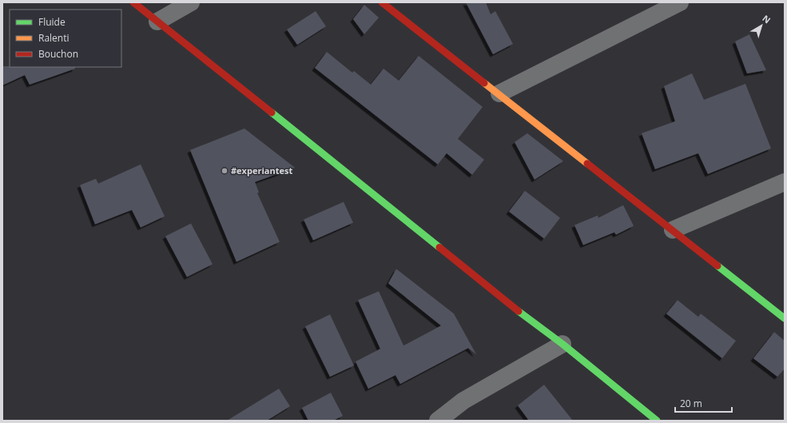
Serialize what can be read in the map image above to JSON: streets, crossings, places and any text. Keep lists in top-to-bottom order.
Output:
{
  "places": ["#experiantest"],
  "legend": ["Fluide", "Ralenti", "Bouchon"],
  "scale_bar": "20 m",
  "north": "top right"
}
